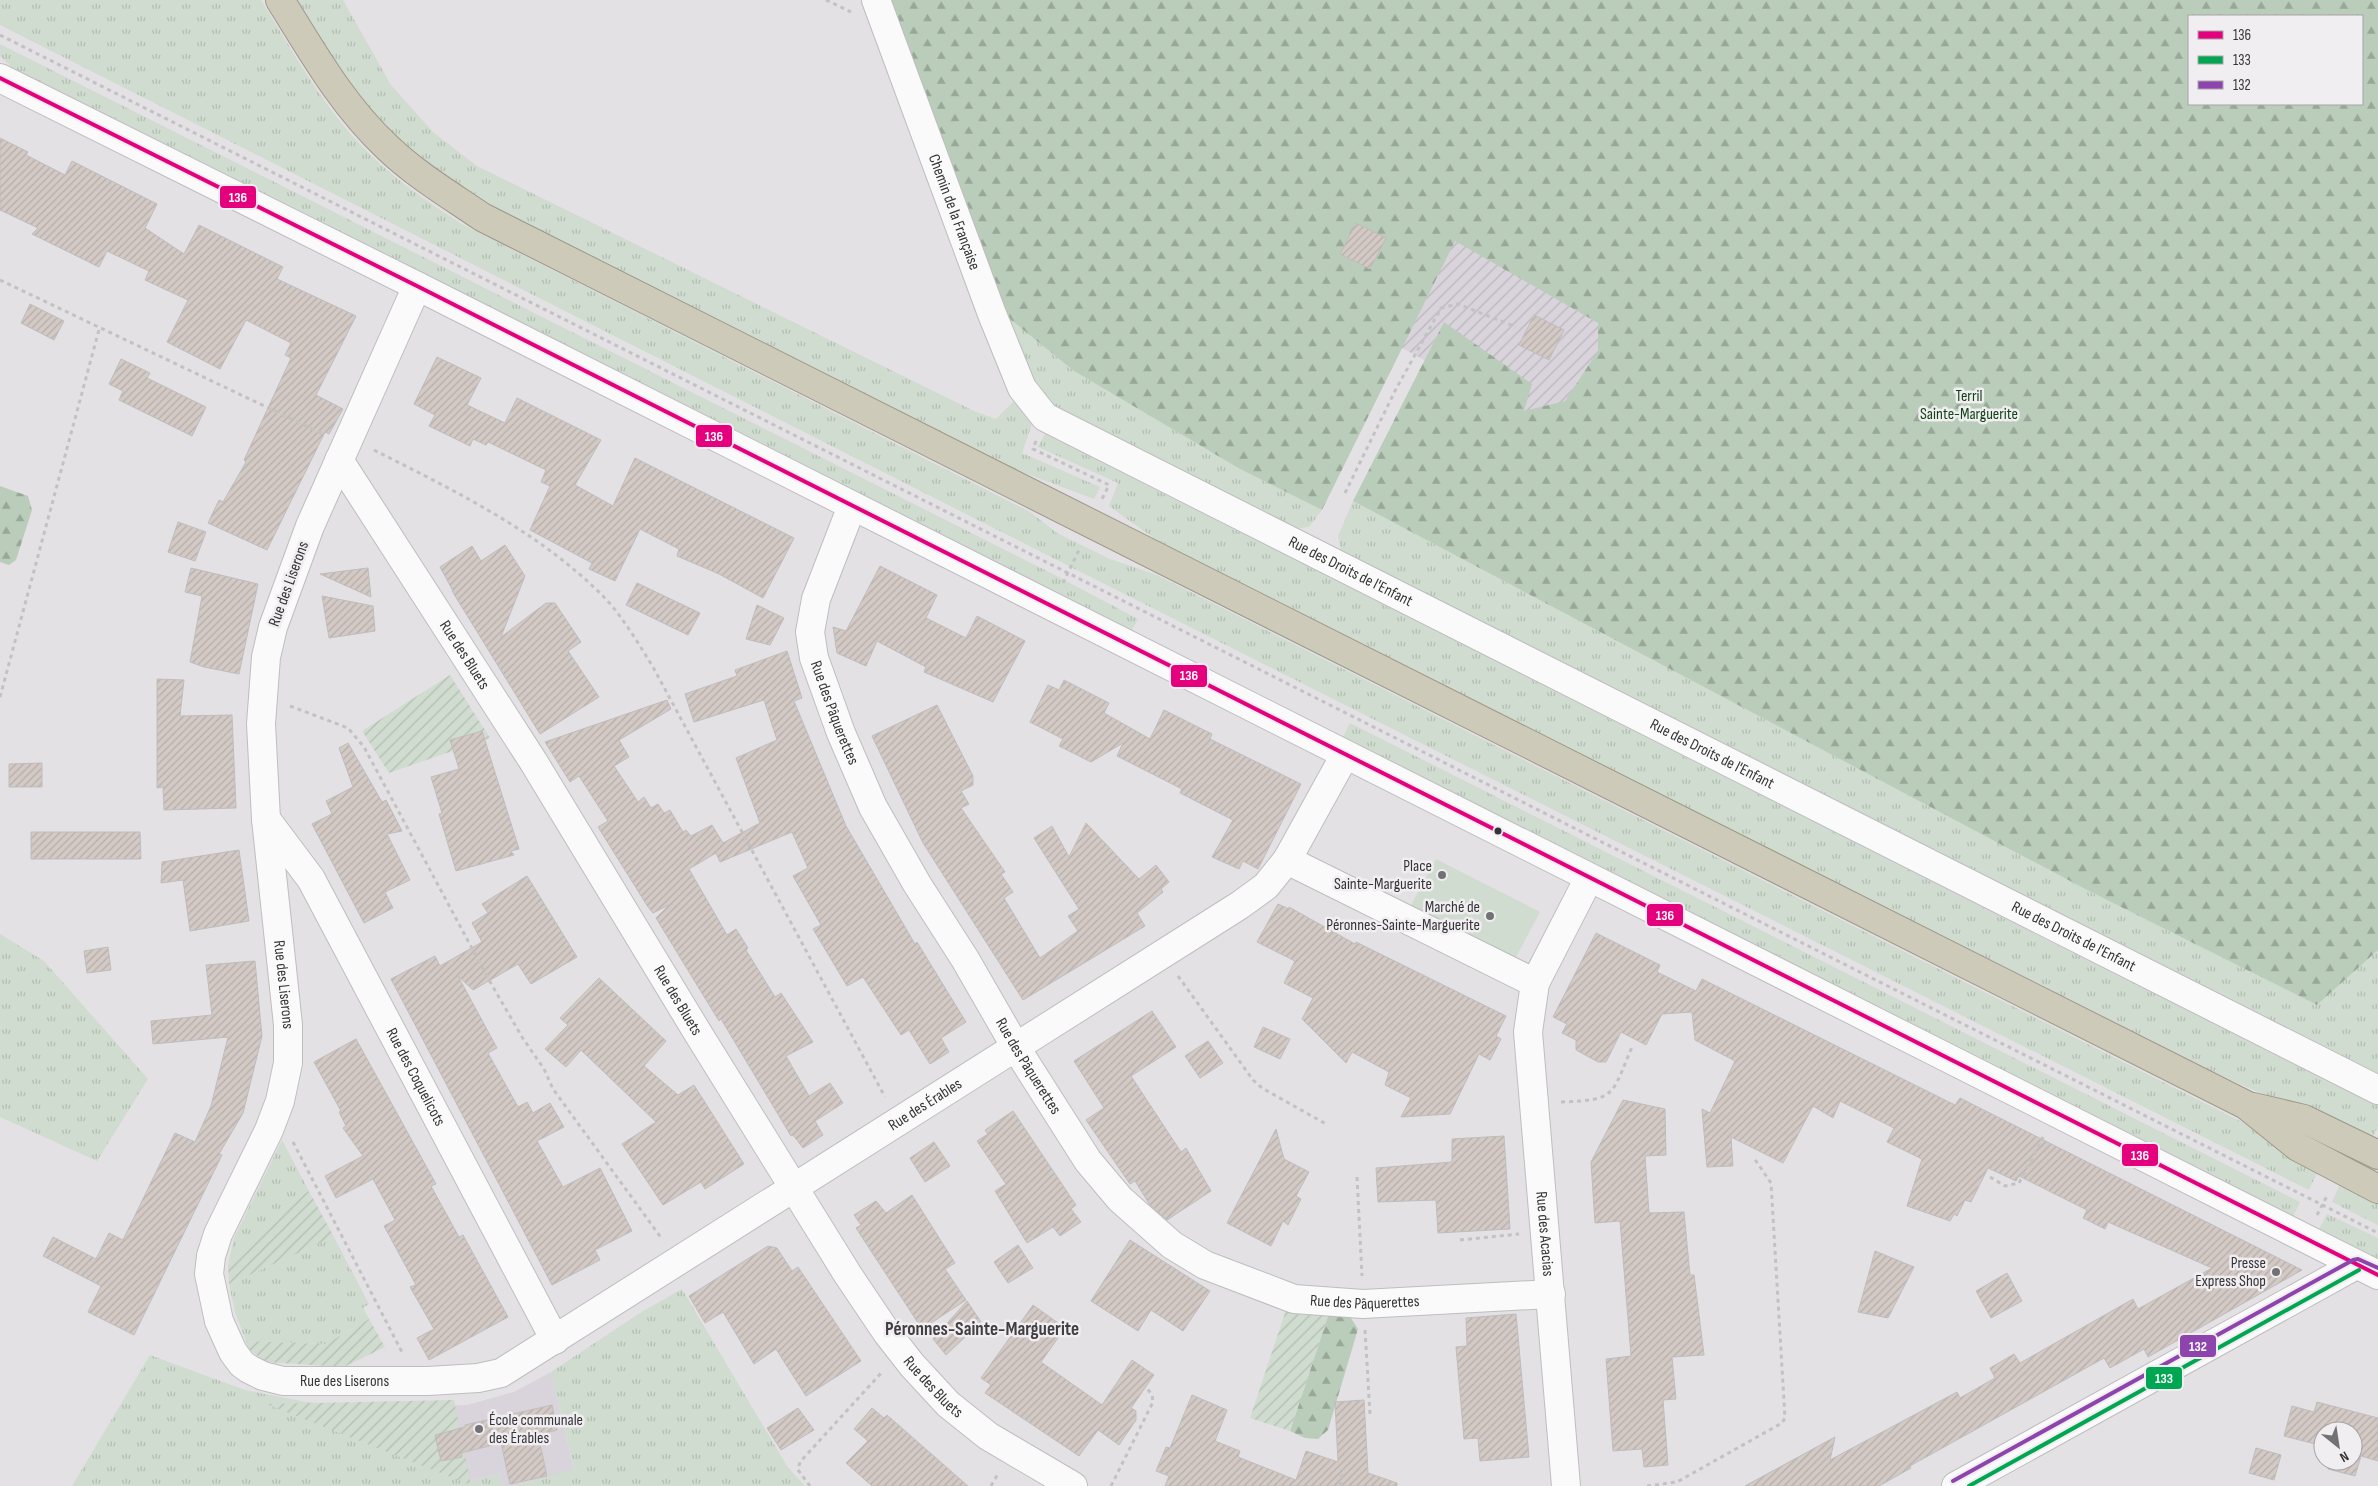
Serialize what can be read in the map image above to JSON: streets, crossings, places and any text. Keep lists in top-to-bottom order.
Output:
{
  "streets": {
    "street": [
      "Chemin de la Française",
      "Rue des Droits de l'Enfant",
      "Rue des Liserons",
      "Rue des Bluets",
      "Rue des Pâquerettes",
      "Rue des Coquelicots",
      "Rue des Érables",
      "Rue des Acacias"
    ]
  },
  "crossings": [
    ["Chemin de la Française", "Rue des Droits de l'Enfant"],
    ["Rue des Liserons", "Rue des Bluets"],
    ["Rue des Liserons", "Rue des Coquelicots"],
    ["Rue des Liserons", "Rue des Érables"],
    ["Rue des Bluets", "Rue des Érables"],
    ["Rue des Pâquerettes", "Rue des Érables"],
    ["Rue des Pâquerettes", "Rue des Acacias"],
    ["Rue des Coquelicots", "Rue des Érables"]
  ],
  "districts": ["Péronnes-Sainte-Marguerite"],
  "parks": ["Terril Sainte-Marguerite"],
  "places": [
    "Place Sainte-Marguerite",
    "Marché de Péronnes-Sainte-Marguerite",
    "Presse Express Shop",
    "École communale des Érables"
  ],
  "lines": ["transit line 136", "transit line 132", "transit line 133"],
  "legend": ["136", "133", "132"],
  "north": "bottom right"
}
